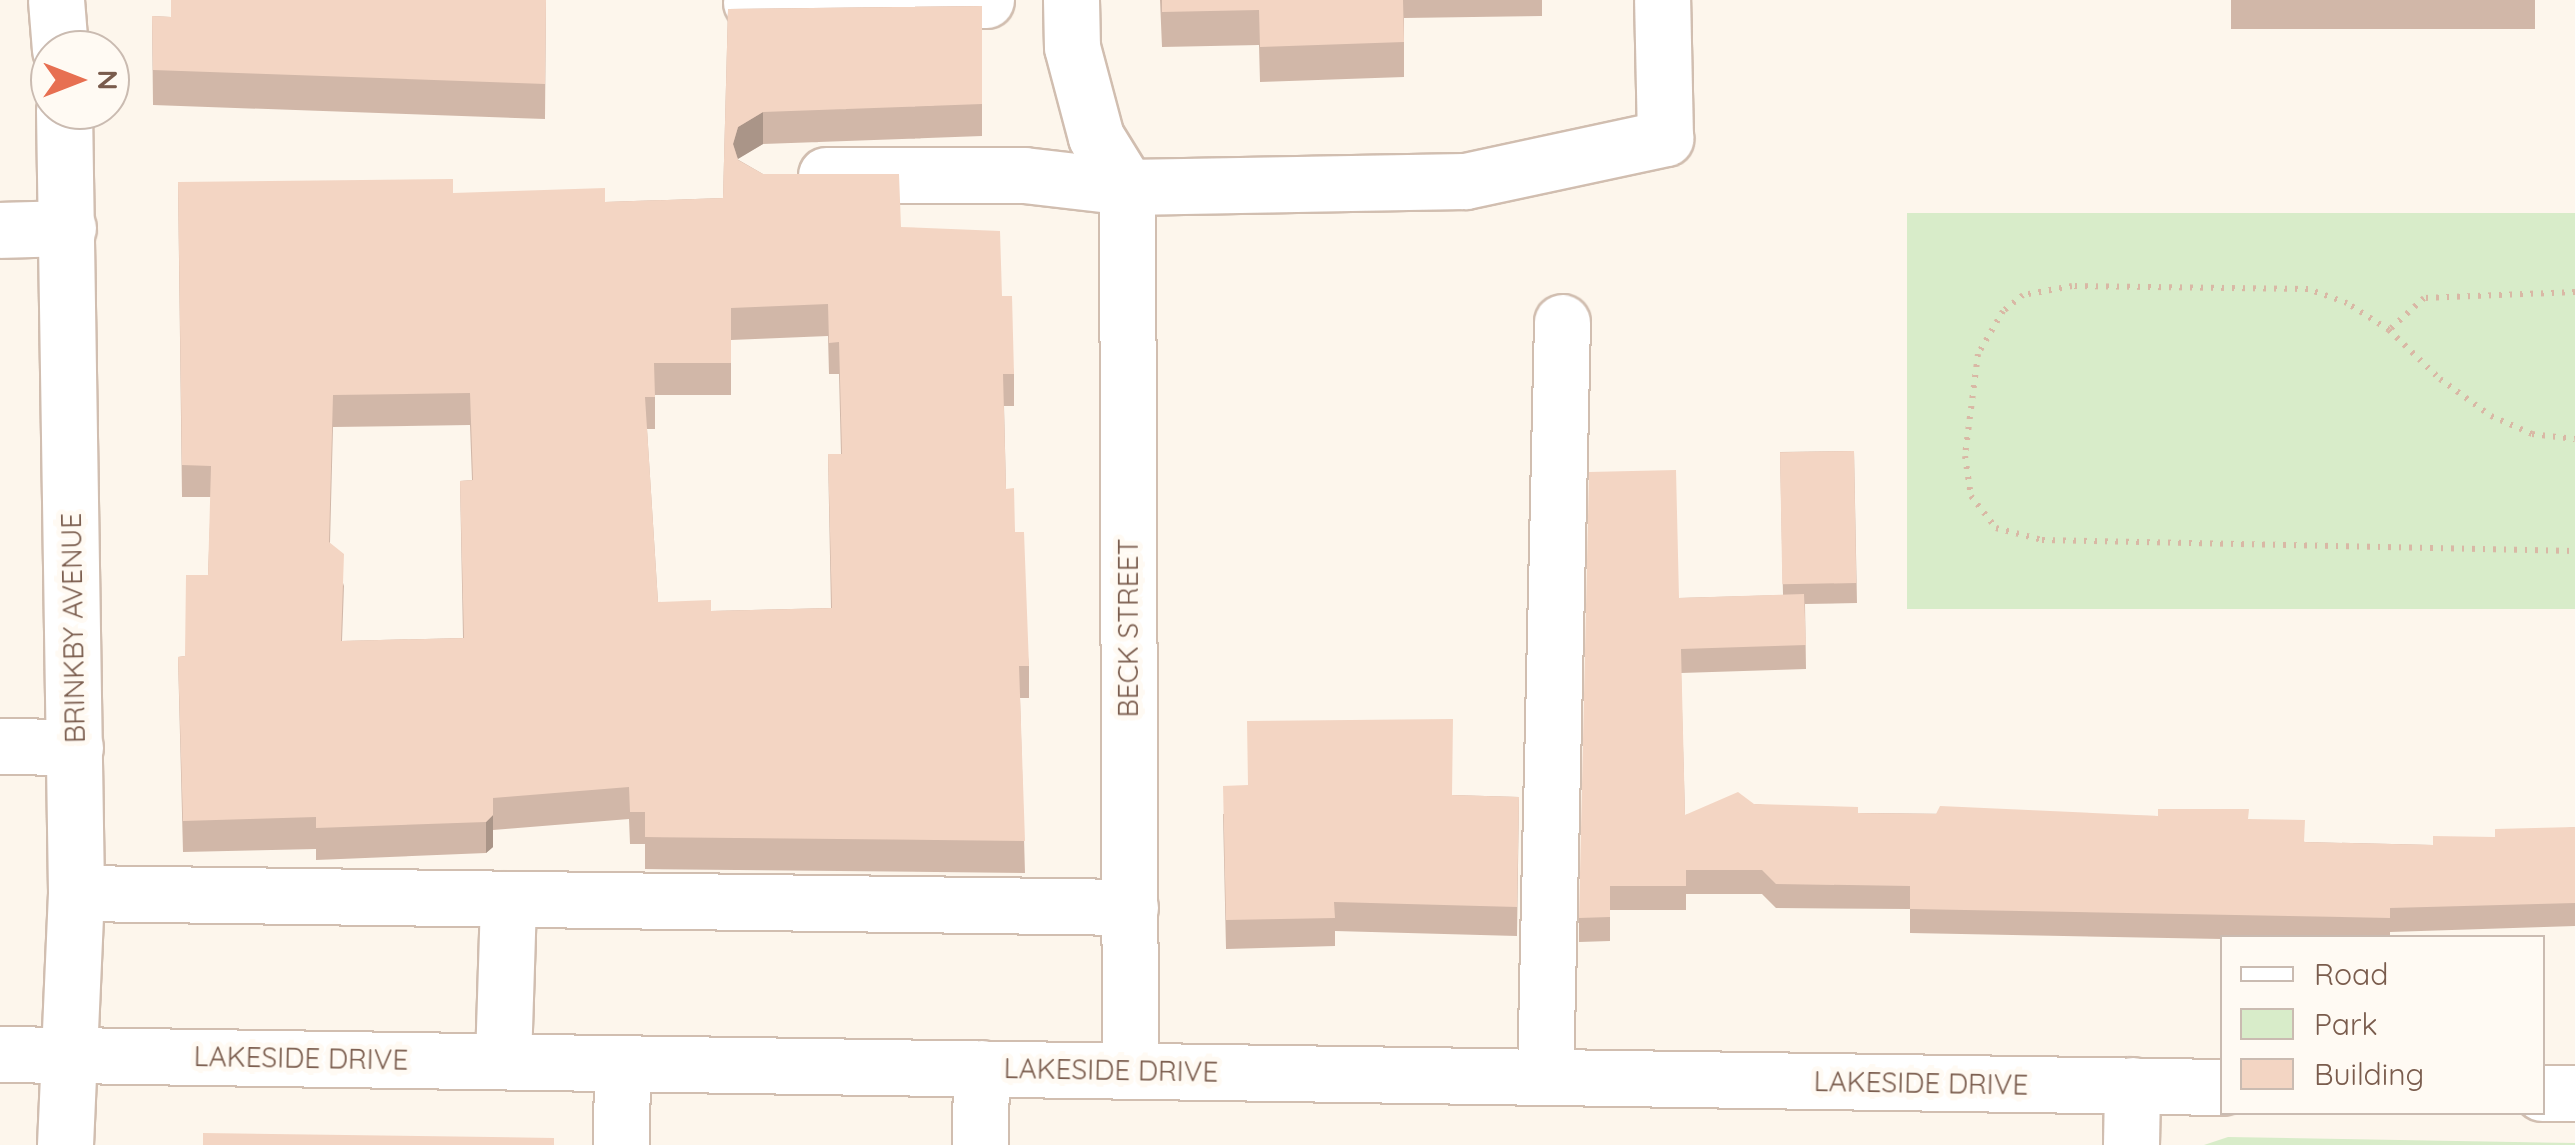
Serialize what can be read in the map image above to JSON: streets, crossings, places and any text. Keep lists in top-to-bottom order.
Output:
{
  "streets": {
    "street": ["BRINKBY AVENUE", "BECK STREET", "LAKESIDE DRIVE"]
  },
  "crossings": [
    ["BRINKBY AVENUE", "LAKESIDE DRIVE"],
    ["BECK STREET", "LAKESIDE DRIVE"]
  ],
  "legend": ["Road", "Park", "Building"],
  "north": "right"
}
